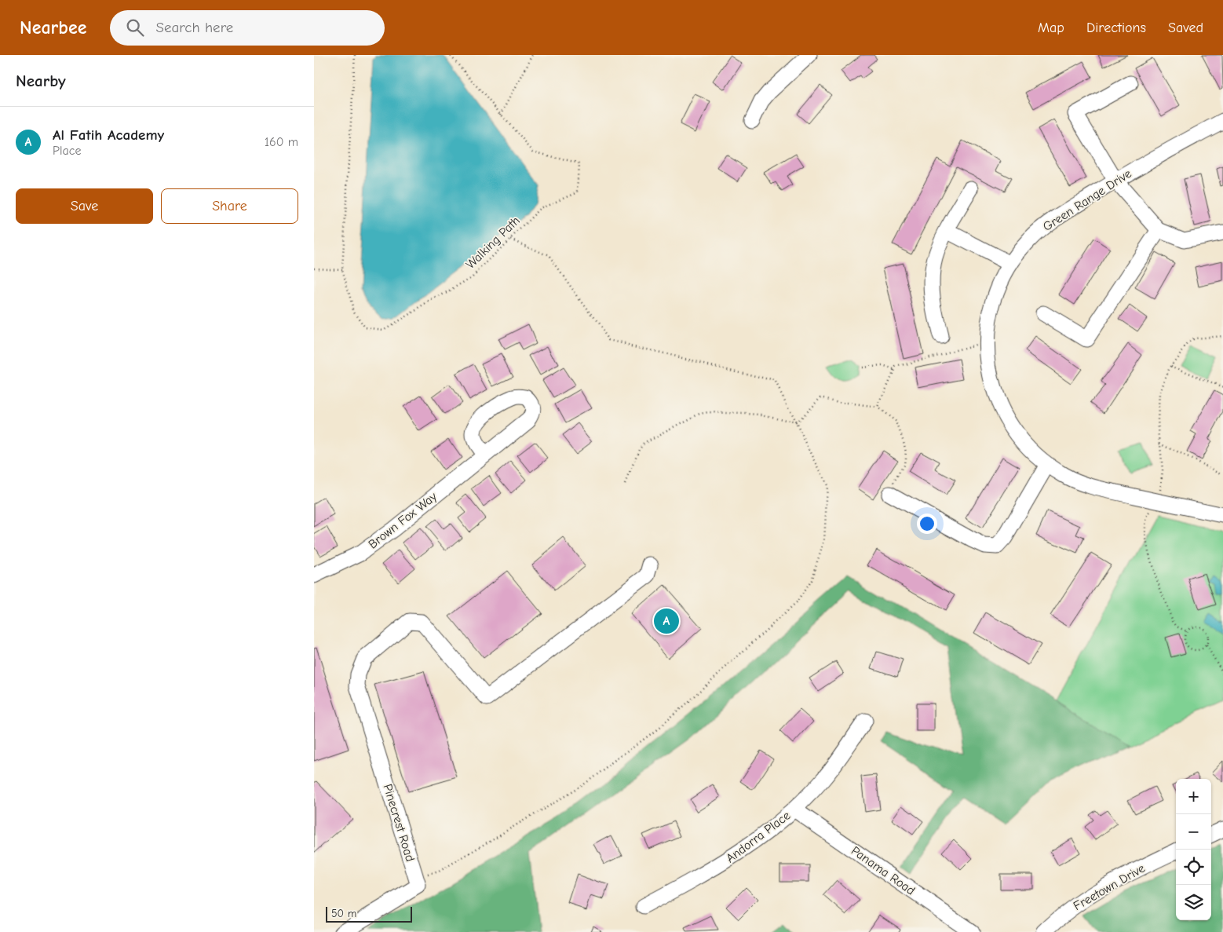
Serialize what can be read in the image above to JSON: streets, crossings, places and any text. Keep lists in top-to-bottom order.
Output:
{
  "streets": {
    "street": [
      "Green Range Drive",
      "Brown Fox Way",
      "Pinecrest Road",
      "Andorra Place",
      "Panama Road",
      "Freetown Drive"
    ],
    "path": ["Walking Path"]
  },
  "crossings": [
    ["Andorra Place", "Panama Road"]
  ],
  "scale_bar": "50 m",
  "page": {
    "header": "Nearbee",
    "search": "Search here",
    "nav": ["Map", "Directions", "Saved"],
    "heading": "Nearby",
    "list": [
      {
        "mark": "A",
        "name": "Al Fatih Academy",
        "note": "Place",
        "value": "160 m"
      }
    ],
    "buttons": ["Save", "Share"],
    "pins": "A",
    "map_buttons": ["+", "−"],
    "scale": "50 m"
  }
}
